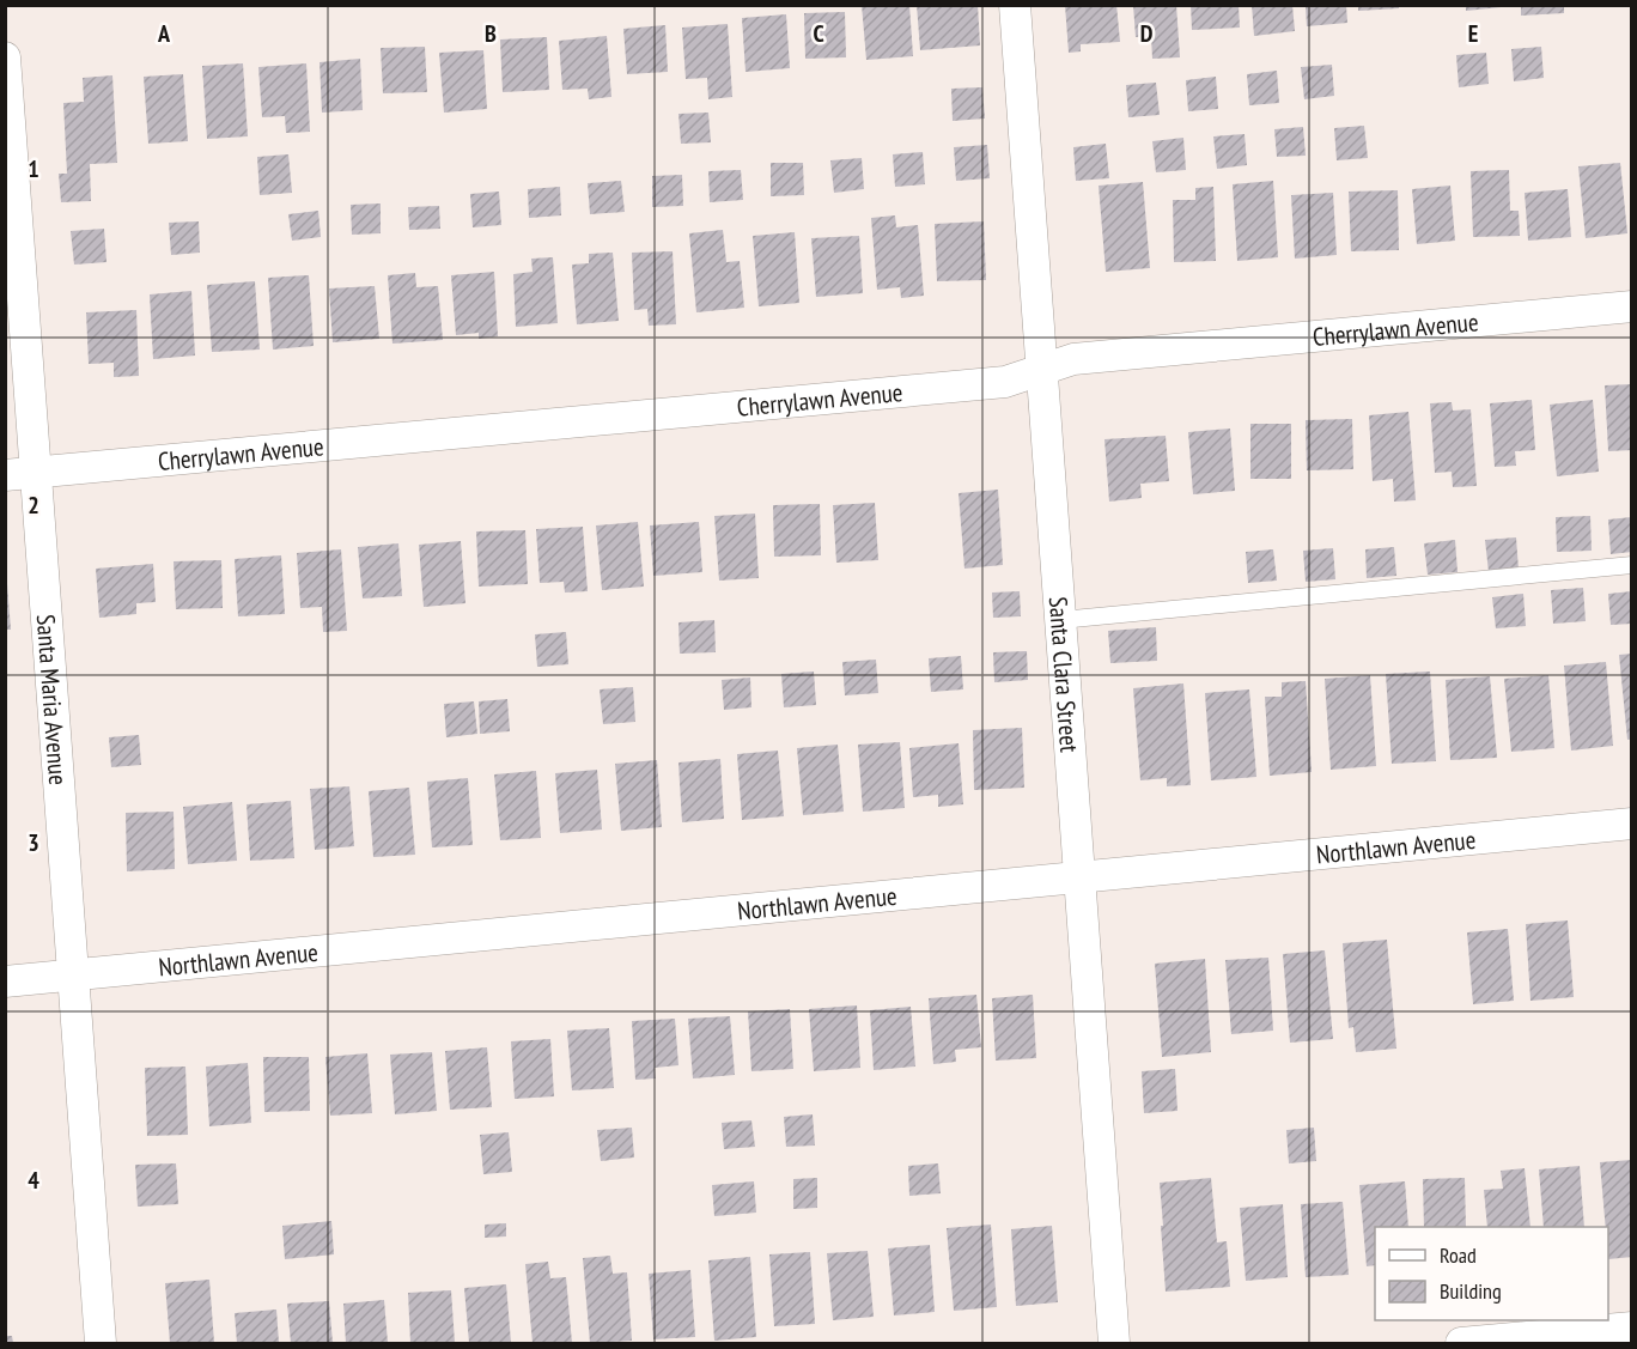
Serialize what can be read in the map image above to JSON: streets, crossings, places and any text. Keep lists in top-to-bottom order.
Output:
{
  "streets": {
    "street": [
      "Cherrylawn Avenue",
      "Santa Clara Street",
      "Santa Maria Avenue",
      "Northlawn Avenue"
    ]
  },
  "crossings": [
    ["Cherrylawn Avenue", "Santa Clara Street"],
    ["Cherrylawn Avenue", "Santa Maria Avenue"],
    ["Santa Clara Street", "Northlawn Avenue"],
    ["Santa Maria Avenue", "Northlawn Avenue"]
  ],
  "legend": ["Road", "Building"],
  "grid": {
    "columns": [
      "A",
      "B",
      "C",
      "D",
      "E"
    ],
    "rows": [
      "1",
      "2",
      "3",
      "4"
    ]
  }
}
